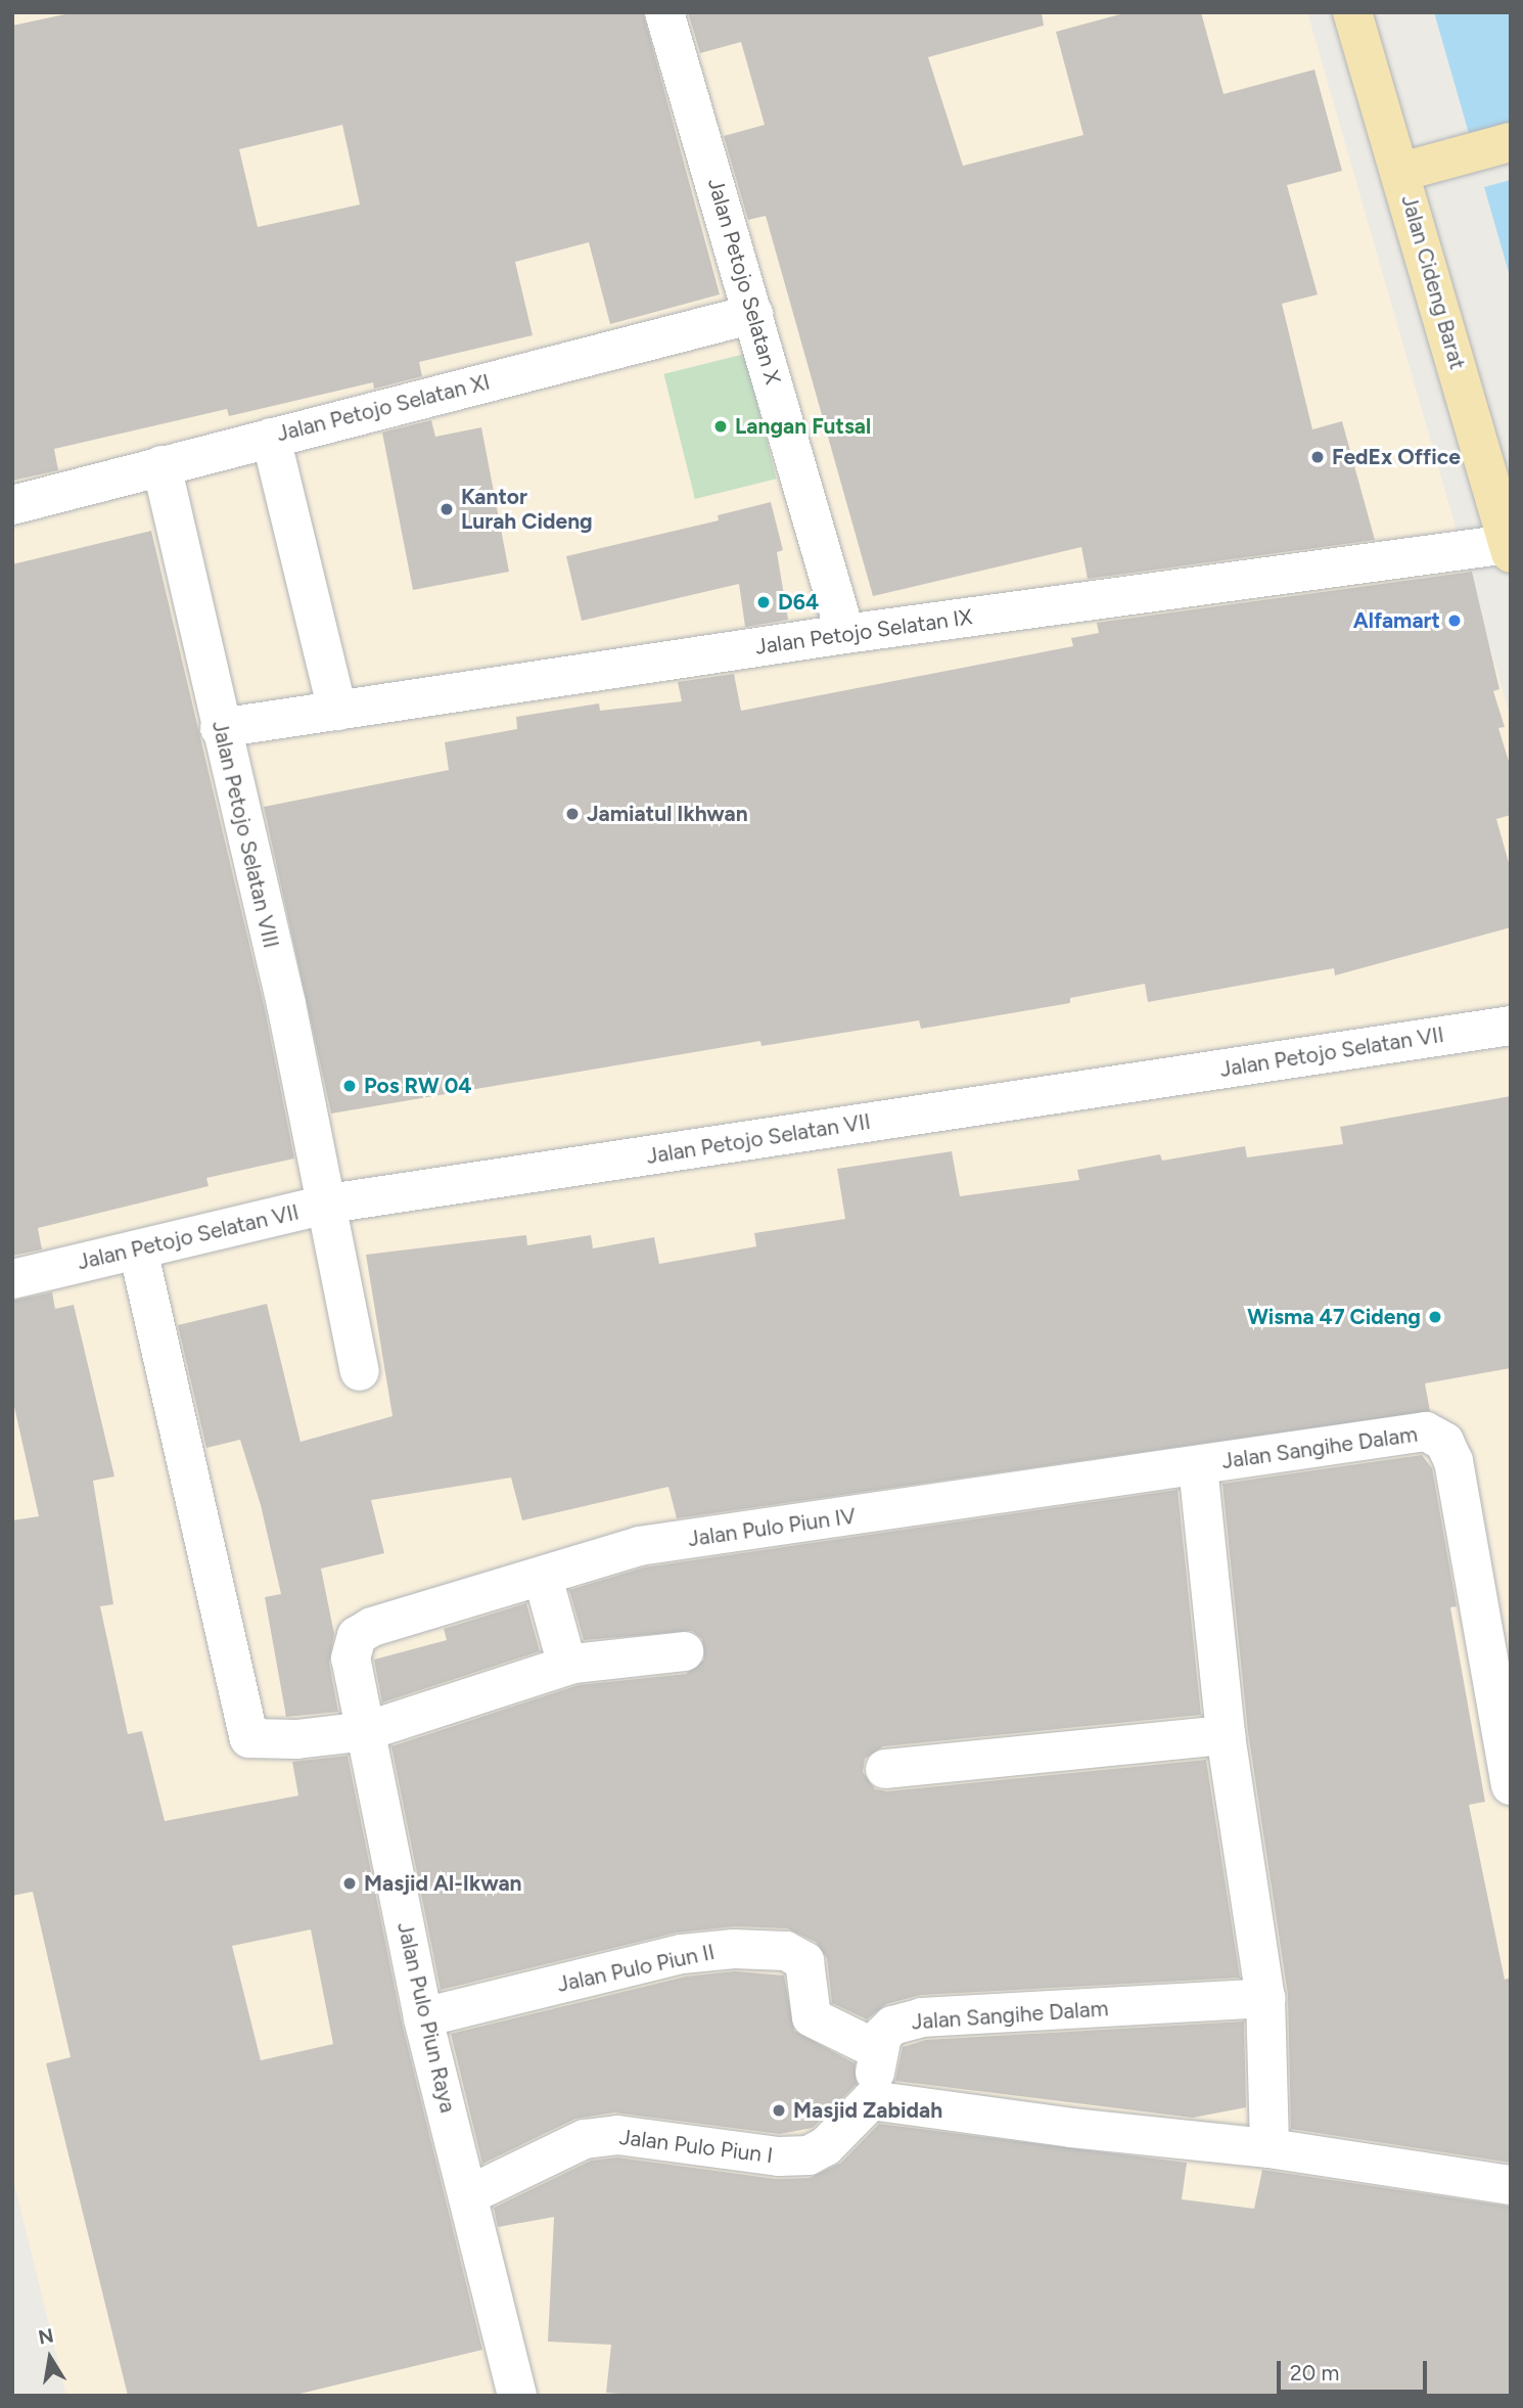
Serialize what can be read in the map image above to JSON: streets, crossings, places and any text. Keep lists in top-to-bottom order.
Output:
{
  "streets": {
    "main road": ["Jalan Cideng Barat"],
    "street": [
      "Jalan Petojo Selatan X",
      "Jalan Petojo Selatan XI",
      "Jalan Petojo Selatan IX",
      "Jalan Petojo Selatan VIII",
      "Jalan Petojo Selatan VII",
      "Jalan Sangihe Dalam",
      "Jalan Pulo Piun IV",
      "Jalan Pulo Piun II",
      "Jalan Pulo Piun Raya",
      "Jalan Pulo Piun I"
    ]
  },
  "crossings": [
    ["Jalan Petojo Selatan X", "Jalan Petojo Selatan XI"],
    ["Jalan Petojo Selatan X", "Jalan Petojo Selatan IX"],
    ["Jalan Cideng Barat", "Jalan Petojo Selatan IX"],
    ["Jalan Petojo Selatan XI", "Jalan Petojo Selatan VIII"],
    ["Jalan Petojo Selatan IX", "Jalan Petojo Selatan VIII"],
    ["Jalan Petojo Selatan VIII", "Jalan Petojo Selatan VII"],
    ["Jalan Sangihe Dalam", "Jalan Pulo Piun IV"],
    ["Jalan Sangihe Dalam", "Jalan Pulo Piun II"],
    ["Jalan Sangihe Dalam", "Jalan Pulo Piun I"],
    ["Jalan Pulo Piun IV", "Jalan Pulo Piun Raya"],
    ["Jalan Pulo Piun II", "Jalan Pulo Piun Raya"],
    ["Jalan Pulo Piun Raya", "Jalan Pulo Piun I"]
  ],
  "places": [
    "Langan Futsal",
    "FedEx Office",
    "Kantor Lurah Cideng",
    "D64",
    "Alfamart",
    "Jamiatul Ikhwan",
    "Pos RW 04",
    "Wisma 47 Cideng",
    "Masjid Al-Ikwan",
    "Masjid Zabidah"
  ],
  "scale_bar": "20 m",
  "north": "top"
}
